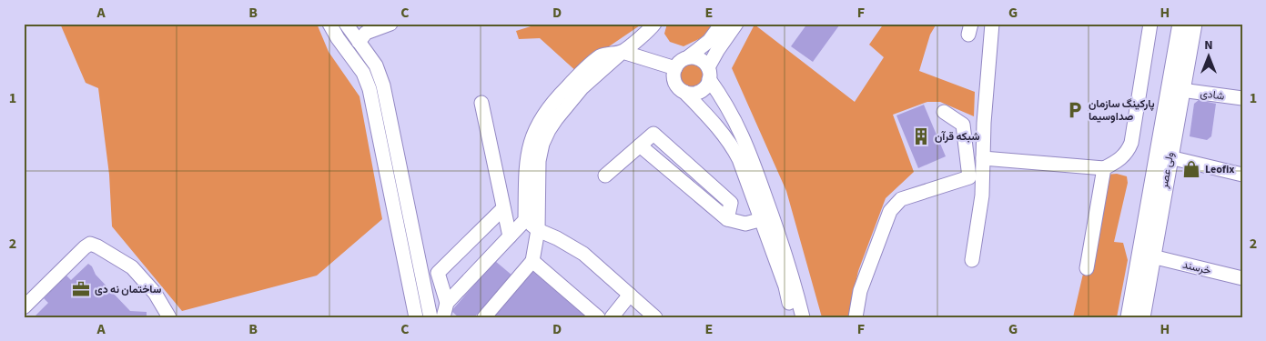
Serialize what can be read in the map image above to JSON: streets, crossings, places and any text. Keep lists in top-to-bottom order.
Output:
{
  "streets": {
    "main road": ["ولی عصر"],
    "street": ["شادی", "خرسند"]
  },
  "crossings": [
    ["شادی", "ولی عصر"],
    ["ولی عصر", "خرسند"]
  ],
  "places": {
    "parking": ["پارکینگ سازمان صداوسیما"],
    "building": ["شبکه قرآن"],
    "shop": ["Leofix"],
    "office": ["ساختمان نه دی"]
  },
  "north": "top",
  "grid": {
    "columns": [
      "A",
      "B",
      "C",
      "D",
      "E",
      "F",
      "G",
      "H"
    ],
    "rows": ["1", "2"]
  }
}
